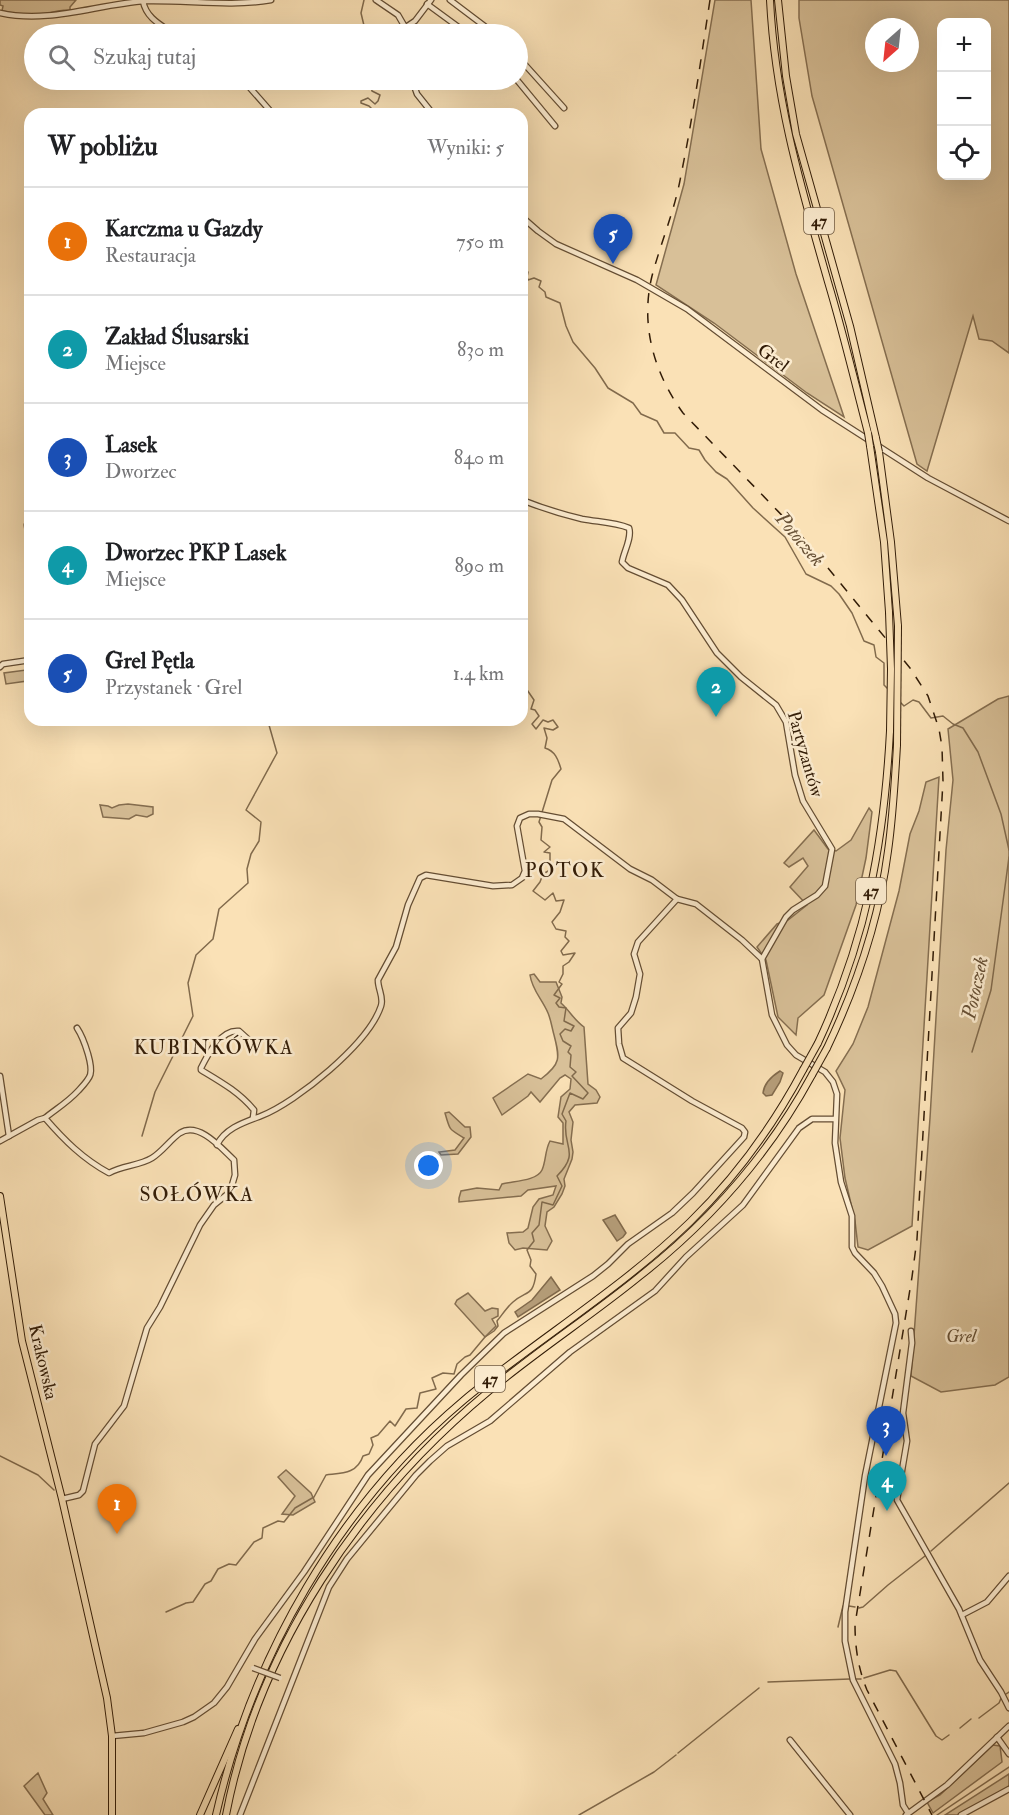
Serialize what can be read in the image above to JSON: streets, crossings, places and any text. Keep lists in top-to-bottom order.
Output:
{
  "streets": {
    "main road": ["47", "Krakowska"],
    "street": ["Grel", "Partyzantów"]
  },
  "districts": ["POTOK", "KUBINKÓWKA", "SOŁÓWKA"],
  "water": ["Potoczek"],
  "parks": ["Grel"],
  "north": "bottom left",
  "page": {
    "map_buttons": ["+", "−"],
    "search": "Szukaj tutaj",
    "heading": ["W pobliżu", "Wyniki: 5"],
    "list": [
      {
        "mark": "1",
        "name": "Karczma u Gazdy",
        "note": "Restauracja",
        "value": "750 m"
      },
      {
        "mark": "2",
        "name": "Zakład Ślusarski",
        "note": "Miejsce",
        "value": "830 m"
      },
      {
        "mark": "3",
        "name": "Lasek",
        "note": "Dworzec",
        "value": "840 m"
      },
      {
        "mark": "4",
        "name": "Dworzec PKP Lasek",
        "note": "Miejsce",
        "value": "890 m"
      },
      {
        "mark": "5",
        "name": "Grel Pętla",
        "note": "Przystanek · Grel",
        "value": "1.4 km"
      }
    ],
    "pins": [
      "5",
      "2",
      "3",
      "4",
      "1"
    ]
  }
}
